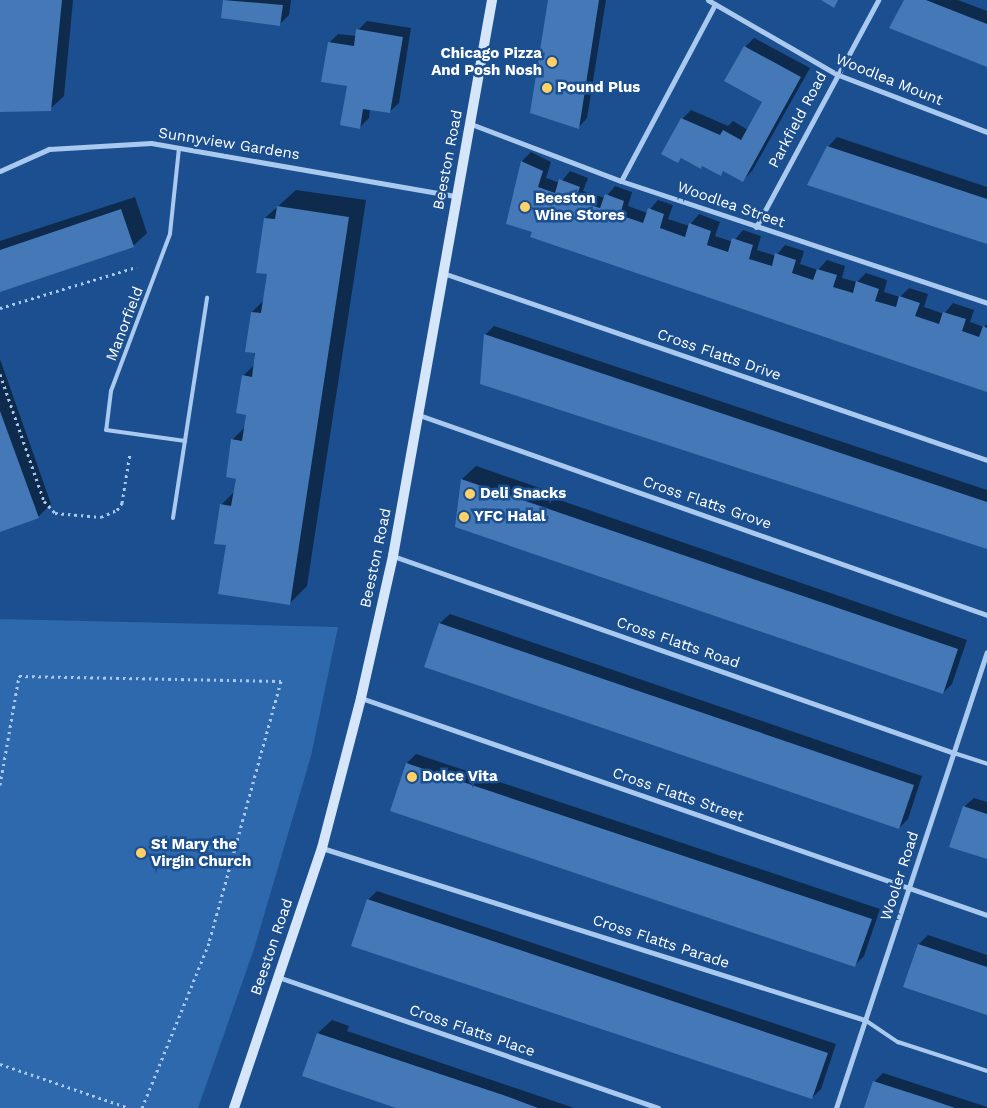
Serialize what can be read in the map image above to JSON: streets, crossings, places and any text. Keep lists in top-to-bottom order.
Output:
{
  "streets": {
    "street": [
      "Woodlea Mount",
      "Parkfield Road",
      "Sunnyview Gardens",
      "Beeston Road",
      "Woodlea Street",
      "Cross Flatts Drive",
      "Cross Flatts Grove",
      "Cross Flatts Road",
      "Cross Flatts Street",
      "Wooler Road",
      "Cross Flatts Parade",
      "Cross Flatts Place"
    ],
    "lane": ["Manorfield"]
  },
  "crossings": [
    ["Woodlea Mount", "Parkfield Road"],
    ["Parkfield Road", "Woodlea Street"],
    ["Sunnyview Gardens", "Beeston Road"],
    ["Sunnyview Gardens", "Manorfield"],
    ["Beeston Road", "Woodlea Street"],
    ["Beeston Road", "Cross Flatts Drive"],
    ["Beeston Road", "Cross Flatts Grove"],
    ["Beeston Road", "Cross Flatts Road"],
    ["Beeston Road", "Cross Flatts Street"],
    ["Beeston Road", "Cross Flatts Parade"],
    ["Beeston Road", "Cross Flatts Place"],
    ["Cross Flatts Road", "Wooler Road"],
    ["Cross Flatts Street", "Wooler Road"],
    ["Wooler Road", "Cross Flatts Parade"]
  ],
  "places": [
    "Chicago Pizza And Posh Nosh",
    "Pound Plus",
    "Beeston Wine Stores",
    "Deli Snacks",
    "YFC Halal",
    "Dolce Vita",
    "St Mary the Virgin Church"
  ]
}
